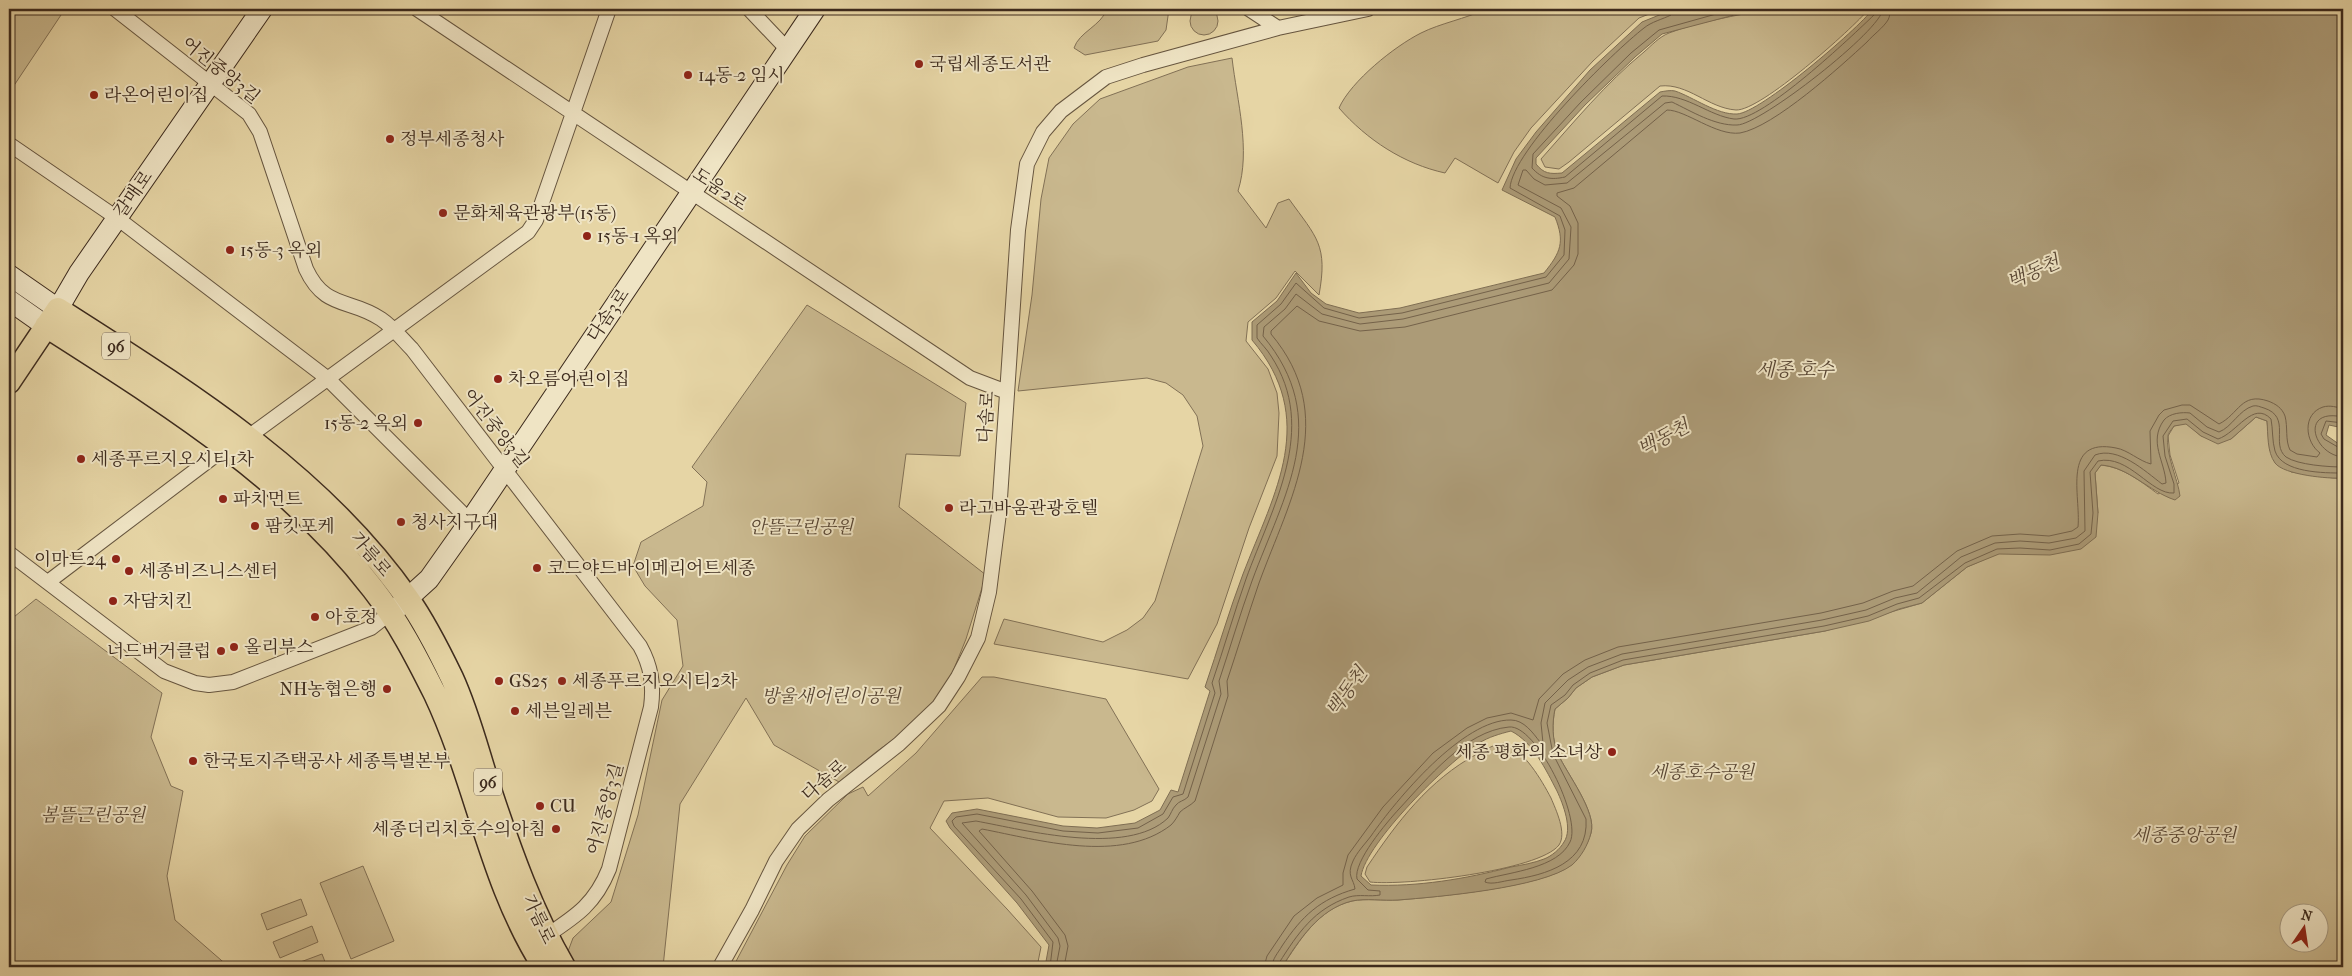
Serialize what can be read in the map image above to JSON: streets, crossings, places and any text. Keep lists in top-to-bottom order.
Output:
{
  "streets": {
    "main road": ["갈매로", "96", "가름로"],
    "street": [
      "어진중앙3길",
      "도움2로",
      "다솜3로",
      "다솜로"
    ]
  },
  "crossings": [
    ["어진중앙3길", "갈매로"],
    ["어진중앙3길", "다솜3로"],
    ["어진중앙3길", "가름로"],
    ["도움2로", "다솜3로"],
    ["도움2로", "다솜로"],
    ["갈매로", "가름로"],
    ["다솜3로", "가름로"]
  ],
  "water": ["백동천", "세종 호수"],
  "parks": [
    "안뜰근린공원",
    "방울새어린이공원",
    "세종호수공원",
    "봄뜰근린공원",
    "세종중앙공원"
  ],
  "places": [
    "국립세종도서관",
    "14동-2 임시",
    "라온어린이집",
    "정부세종청사",
    "문화체육관광부(15동)",
    "15동-1 옥외",
    "15동-3 옥외",
    "차오름어린이집",
    "15동-2 옥외",
    "세종푸르지오시티1차",
    "파치먼트",
    "라고바움관광호텔",
    "청사지구대",
    "팜킷포케",
    "이마트24",
    "코드야드바이메리어트세종",
    "세종비즈니스센터",
    "자담치킨",
    "아호정",
    "올리부스",
    "너드버거클럽",
    "GS25",
    "세종푸르지오시티2차",
    "NH농협은행",
    "세븐일레븐",
    "세종 평화의 소녀상",
    "한국토지주택공사 세종특별본부",
    "CU",
    "세종더리치호수의아침"
  ],
  "north": "top"
}
